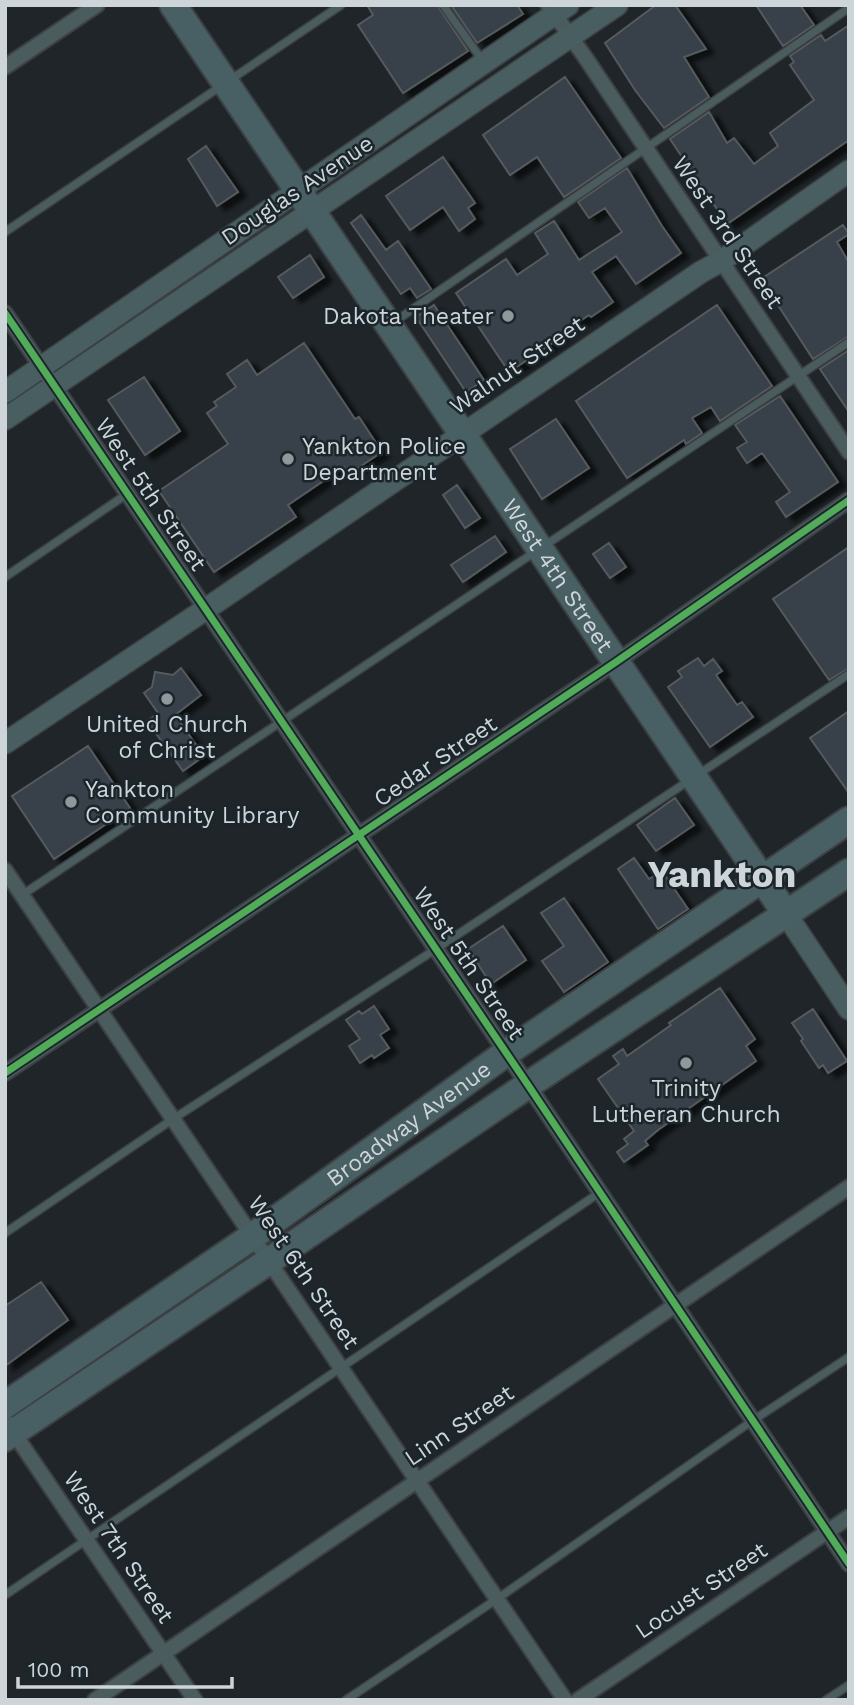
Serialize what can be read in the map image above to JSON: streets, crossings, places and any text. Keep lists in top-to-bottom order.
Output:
{
  "streets": {
    "highway": ["West 4th Street", "Broadway Avenue"],
    "street": [
      "Douglas Avenue",
      "West 3rd Street",
      "Walnut Street",
      "West 5th Street",
      "Cedar Street",
      "West 6th Street",
      "Linn Street",
      "West 7th Street",
      "Locust Street"
    ]
  },
  "crossings": [
    ["Douglas Avenue", "West 3rd Street"],
    ["Douglas Avenue", "West 5th Street"],
    ["Douglas Avenue", "West 4th Street"],
    ["West 3rd Street", "Walnut Street"],
    ["Walnut Street", "West 5th Street"],
    ["Walnut Street", "West 4th Street"],
    ["West 5th Street", "Cedar Street"],
    ["West 5th Street", "Broadway Avenue"],
    ["West 5th Street", "Linn Street"],
    ["West 5th Street", "Locust Street"],
    ["West 4th Street", "Cedar Street"],
    ["West 4th Street", "Broadway Avenue"],
    ["Cedar Street", "West 6th Street"],
    ["Broadway Avenue", "West 6th Street"],
    ["Broadway Avenue", "West 7th Street"],
    ["West 6th Street", "Linn Street"],
    ["Linn Street", "West 7th Street"]
  ],
  "districts": ["Yankton"],
  "places": [
    "Dakota Theater",
    "Yankton Police Department",
    "United Church of Christ",
    "Yankton Community Library",
    "Trinity Lutheran Church"
  ],
  "scale_bar": "100 m"
}
